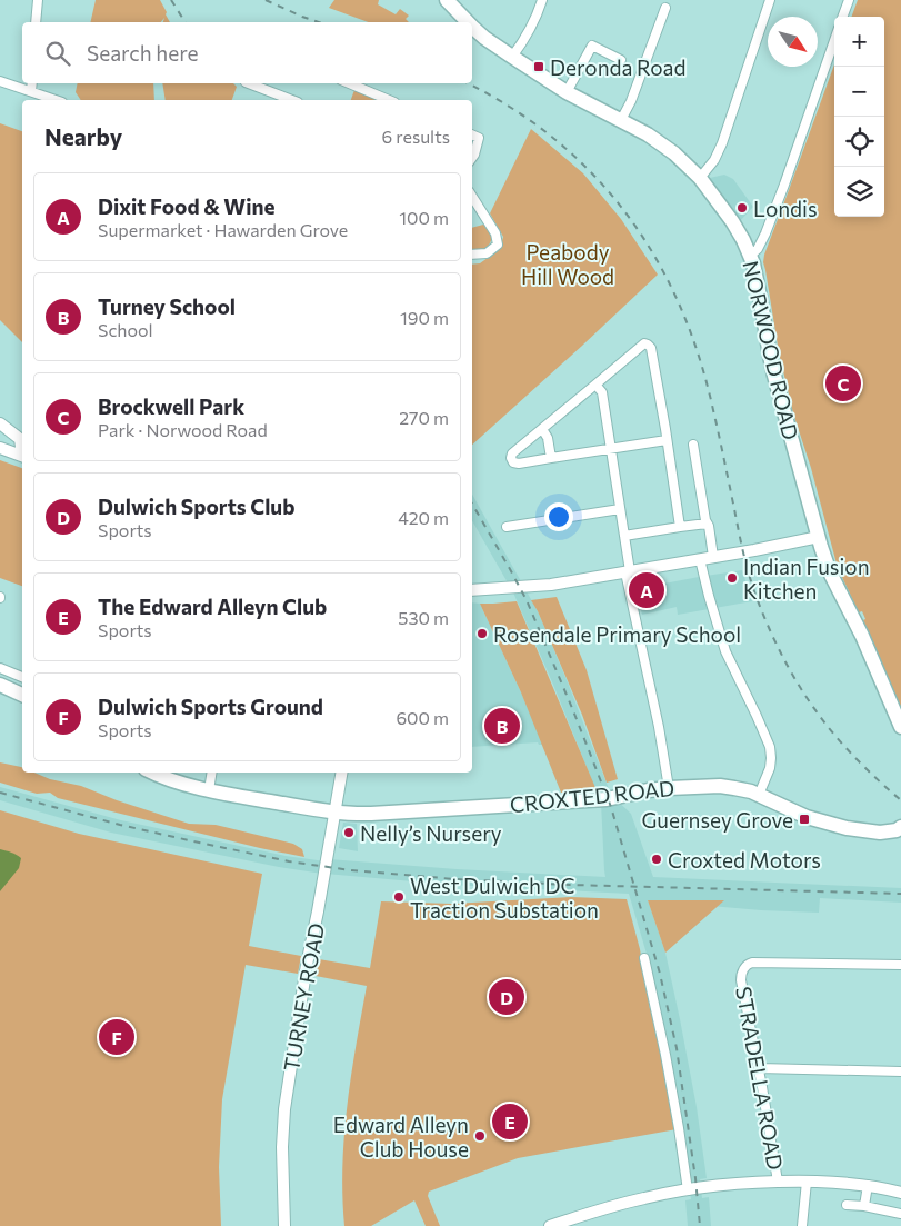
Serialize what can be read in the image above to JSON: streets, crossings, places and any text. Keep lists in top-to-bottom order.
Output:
{
  "streets": {
    "main road": ["NORWOOD ROAD", "CROXTED ROAD"],
    "street": ["TURNEY ROAD", "STRADELLA ROAD"]
  },
  "crossings": [
    ["CROXTED ROAD", "TURNEY ROAD"]
  ],
  "parks": ["Peabody Hill Wood"],
  "places": {
    "transit": ["Deronda Road", "Guernsey Grove"],
    "other": [
      "Londis",
      "Indian Fusion Kitchen",
      "Rosendale Primary School",
      "Nelly’s Nursery",
      "Croxted Motors",
      "West Dulwich DC Traction Substation",
      "Edward Alleyn Club House"
    ]
  },
  "north": "bottom right",
  "page": {
    "map_buttons": ["+", "−"],
    "search": "Search here",
    "heading": ["Nearby", "6 results"],
    "list": [
      {
        "mark": "A",
        "name": "Dixit Food & Wine",
        "note": "Supermarket · Hawarden Grove",
        "value": "100 m"
      },
      {
        "mark": "B",
        "name": "Turney School",
        "note": "School",
        "value": "190 m"
      },
      {
        "mark": "C",
        "name": "Brockwell Park",
        "note": "Park · Norwood Road",
        "value": "270 m"
      },
      {
        "mark": "D",
        "name": "Dulwich Sports Club",
        "note": "Sports",
        "value": "420 m"
      },
      {
        "mark": "E",
        "name": "The Edward Alleyn Club",
        "note": "Sports",
        "value": "530 m"
      },
      {
        "mark": "F",
        "name": "Dulwich Sports Ground",
        "note": "Sports",
        "value": "600 m"
      }
    ],
    "pins": [
      "C",
      "A",
      "B",
      "D",
      "F",
      "E"
    ]
  }
}
